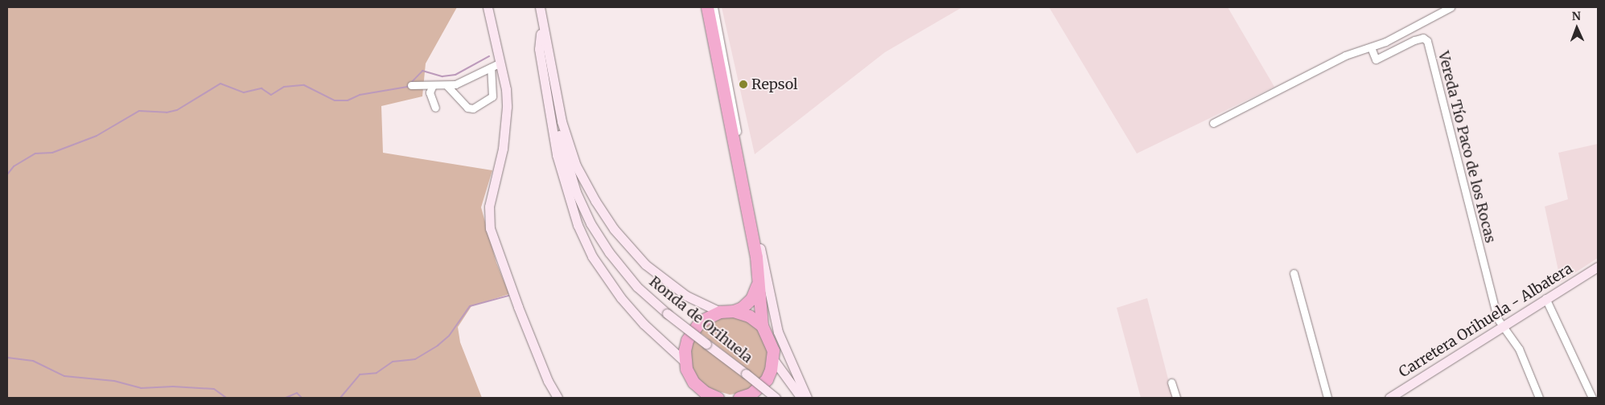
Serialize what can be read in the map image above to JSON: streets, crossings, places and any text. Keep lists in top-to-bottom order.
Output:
{
  "streets": {
    "main road": ["Ronda de Orihuela", "Carretera Orihuela - Albatera"],
    "street": ["Vereda Tío Paco de los Rocas"]
  },
  "crossings": [
    ["Vereda Tío Paco de los Rocas", "Carretera Orihuela - Albatera"]
  ],
  "places": ["Repsol"],
  "north": "top"
}
